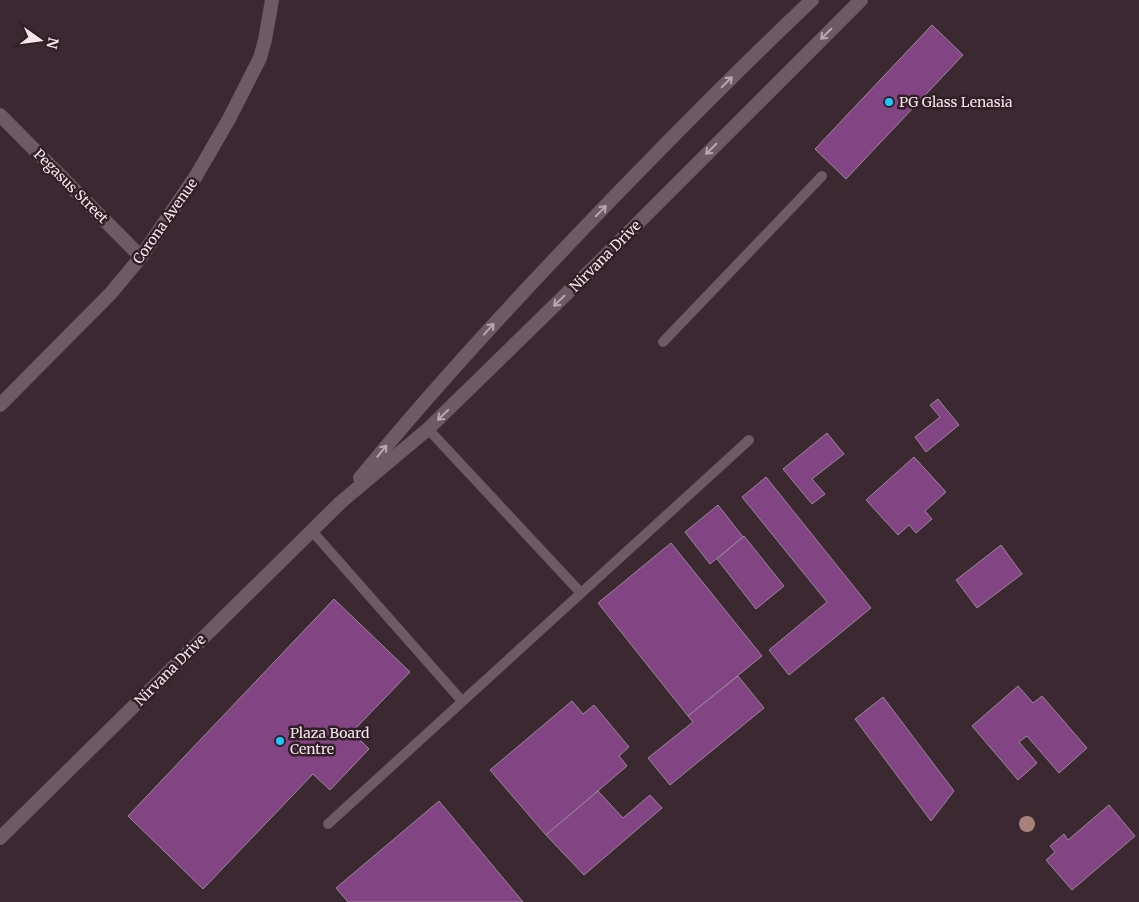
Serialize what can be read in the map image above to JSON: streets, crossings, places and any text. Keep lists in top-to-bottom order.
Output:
{
  "streets": {
    "main road": ["Pegasus Street", "Corona Avenue", "Nirvana Drive"]
  },
  "crossings": [
    ["Pegasus Street", "Corona Avenue"]
  ],
  "places": ["PG Glass Lenasia", "Plaza Board Centre"],
  "north": "right"
}
